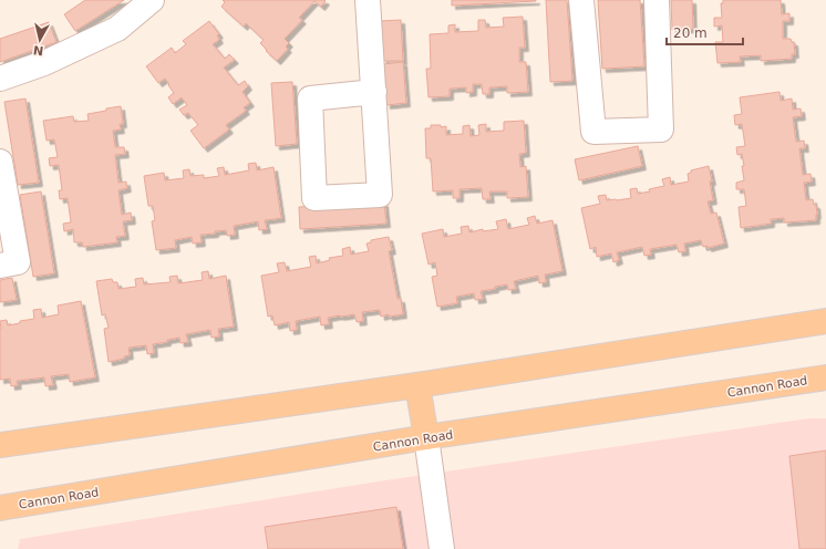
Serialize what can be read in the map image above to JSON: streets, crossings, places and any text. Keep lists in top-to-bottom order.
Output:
{
  "streets": {
    "main road": ["Cannon Road"]
  },
  "scale_bar": "20 m",
  "north": "bottom"
}
